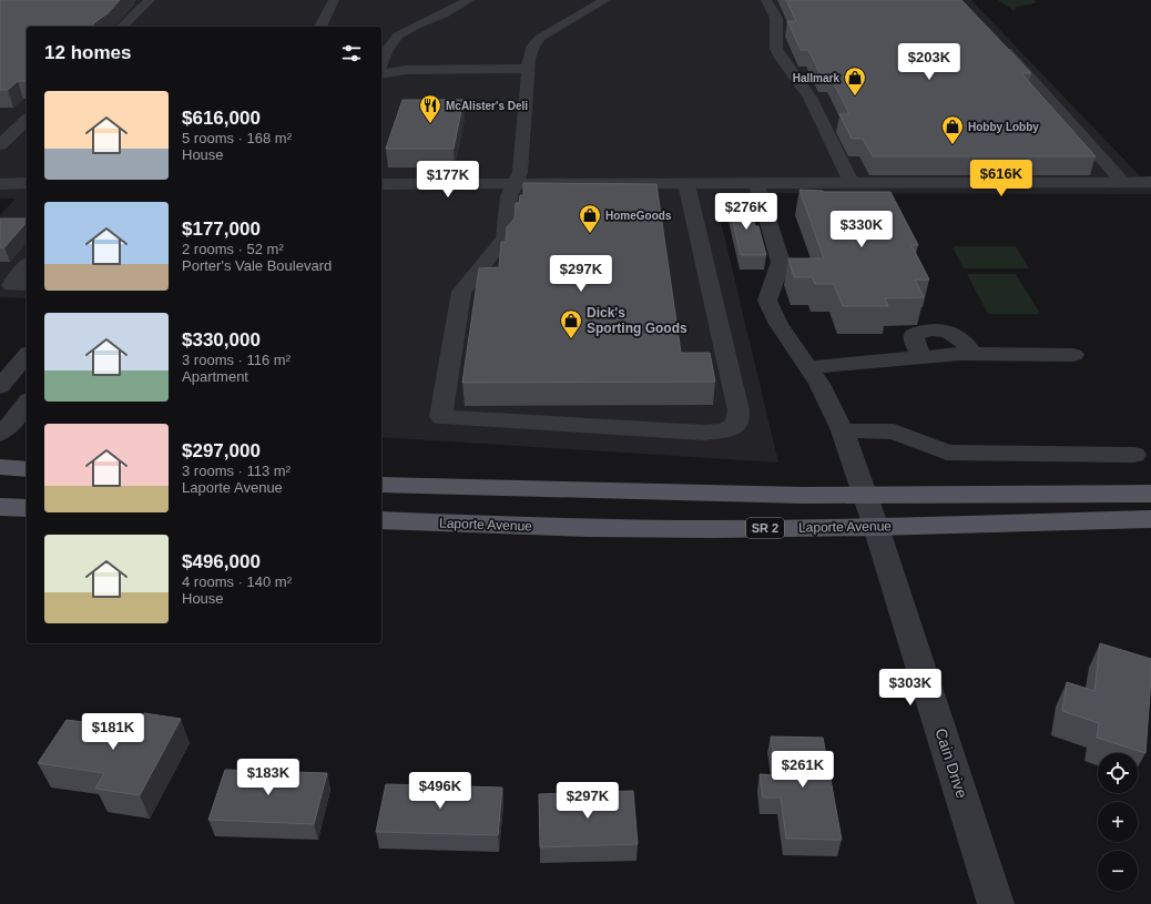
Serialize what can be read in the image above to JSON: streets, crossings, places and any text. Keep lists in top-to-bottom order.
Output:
{
  "streets": {
    "main road": ["Laporte Avenue", "SR 2"],
    "street": ["Cain Drive"]
  },
  "crossings": [
    ["Laporte Avenue", "Cain Drive"]
  ],
  "places": {
    "shop": [
      "Hallmark",
      "Hobby Lobby",
      "HomeGoods",
      "Dick's Sporting Goods"
    ],
    "restaurant": ["McAlister's Deli"]
  },
  "page": {
    "heading": "12 homes",
    "price": [
      "$203K",
      "$616K",
      "$177K",
      "$276K",
      "$330K",
      "$297K",
      "$303K",
      "$181K",
      "$261K",
      "$183K",
      "$496K",
      "$297K"
    ],
    "list": [
      {
        "name": "$616,000",
        "note": "5 rooms · 168 m² · House"
      },
      {
        "name": "$177,000",
        "note": "2 rooms · 52 m² · Porter's Vale Boulevard"
      },
      {
        "name": "$330,000",
        "note": "3 rooms · 116 m² · Apartment"
      },
      {
        "name": "$297,000",
        "note": "3 rooms · 113 m² · Laporte Avenue"
      },
      {
        "name": "$496,000",
        "note": "4 rooms · 140 m² · House"
      }
    ],
    "map_buttons": ["+", "−"]
  }
}
